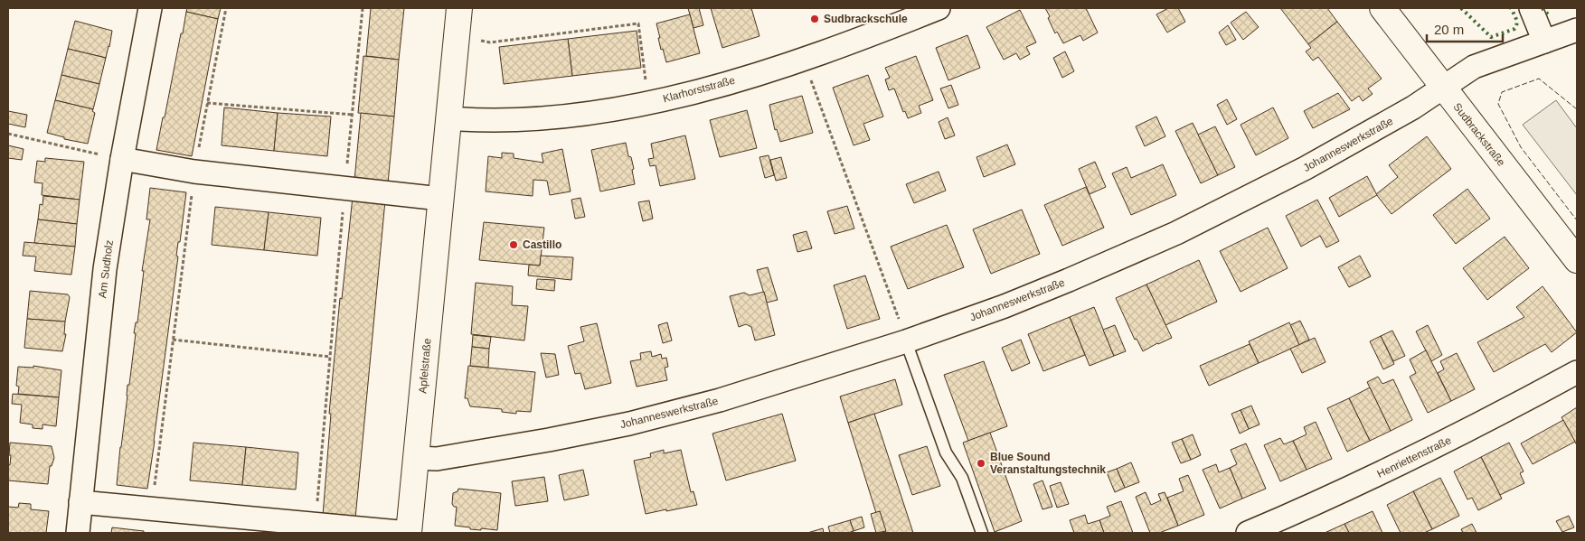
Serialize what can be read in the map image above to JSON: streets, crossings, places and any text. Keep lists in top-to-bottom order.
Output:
{
  "streets": {
    "street": [
      "Klarhorststraße",
      "Sudbrackstraße",
      "Johanneswerkstraße",
      "Am Sudholz",
      "Apfelstraße",
      "Henriettenstraße"
    ]
  },
  "crossings": [
    ["Klarhorststraße", "Apfelstraße"],
    ["Sudbrackstraße", "Johanneswerkstraße"],
    ["Johanneswerkstraße", "Apfelstraße"],
    ["Am Sudholz", "Apfelstraße"]
  ],
  "places": ["Sudbrackschule", "Castillo", "Blue Sound Veranstaltungstechnik"],
  "scale_bar": "20 m"
}
